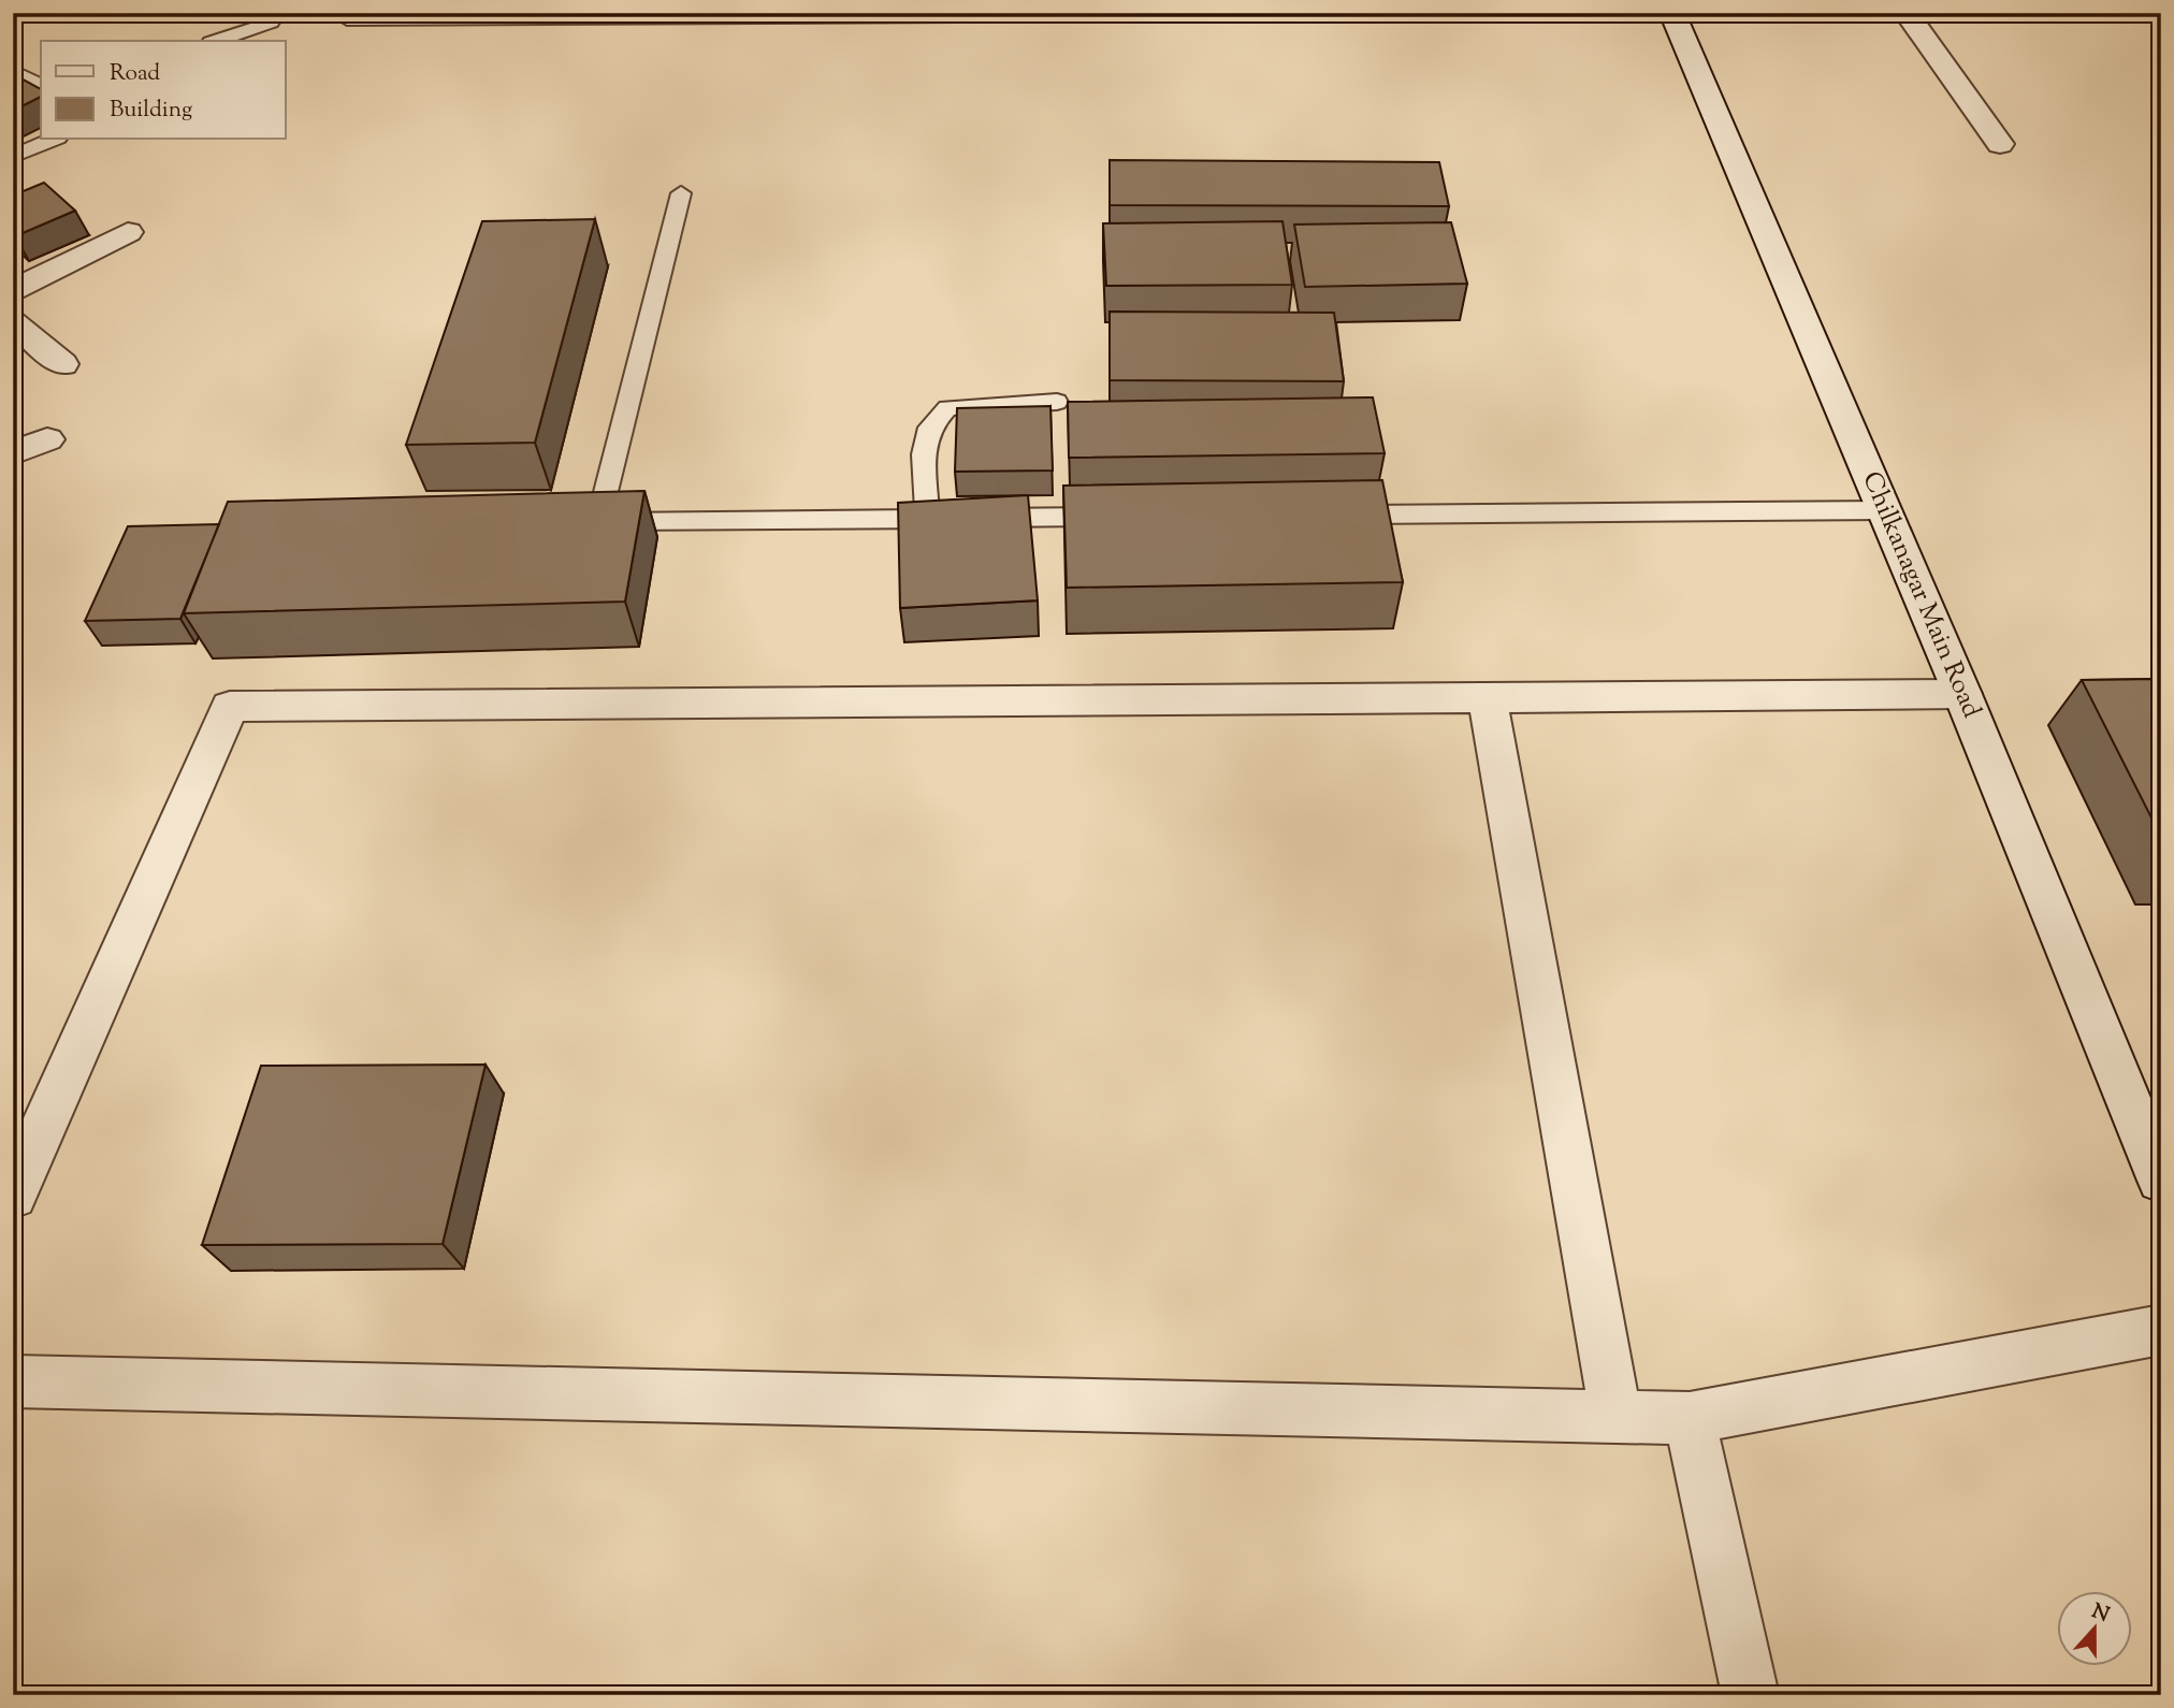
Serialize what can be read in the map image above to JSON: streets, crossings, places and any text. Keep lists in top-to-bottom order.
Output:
{
  "streets": {
    "street": ["Chilkanagar Main Road"]
  },
  "legend": ["Road", "Building"],
  "north": "top"
}
